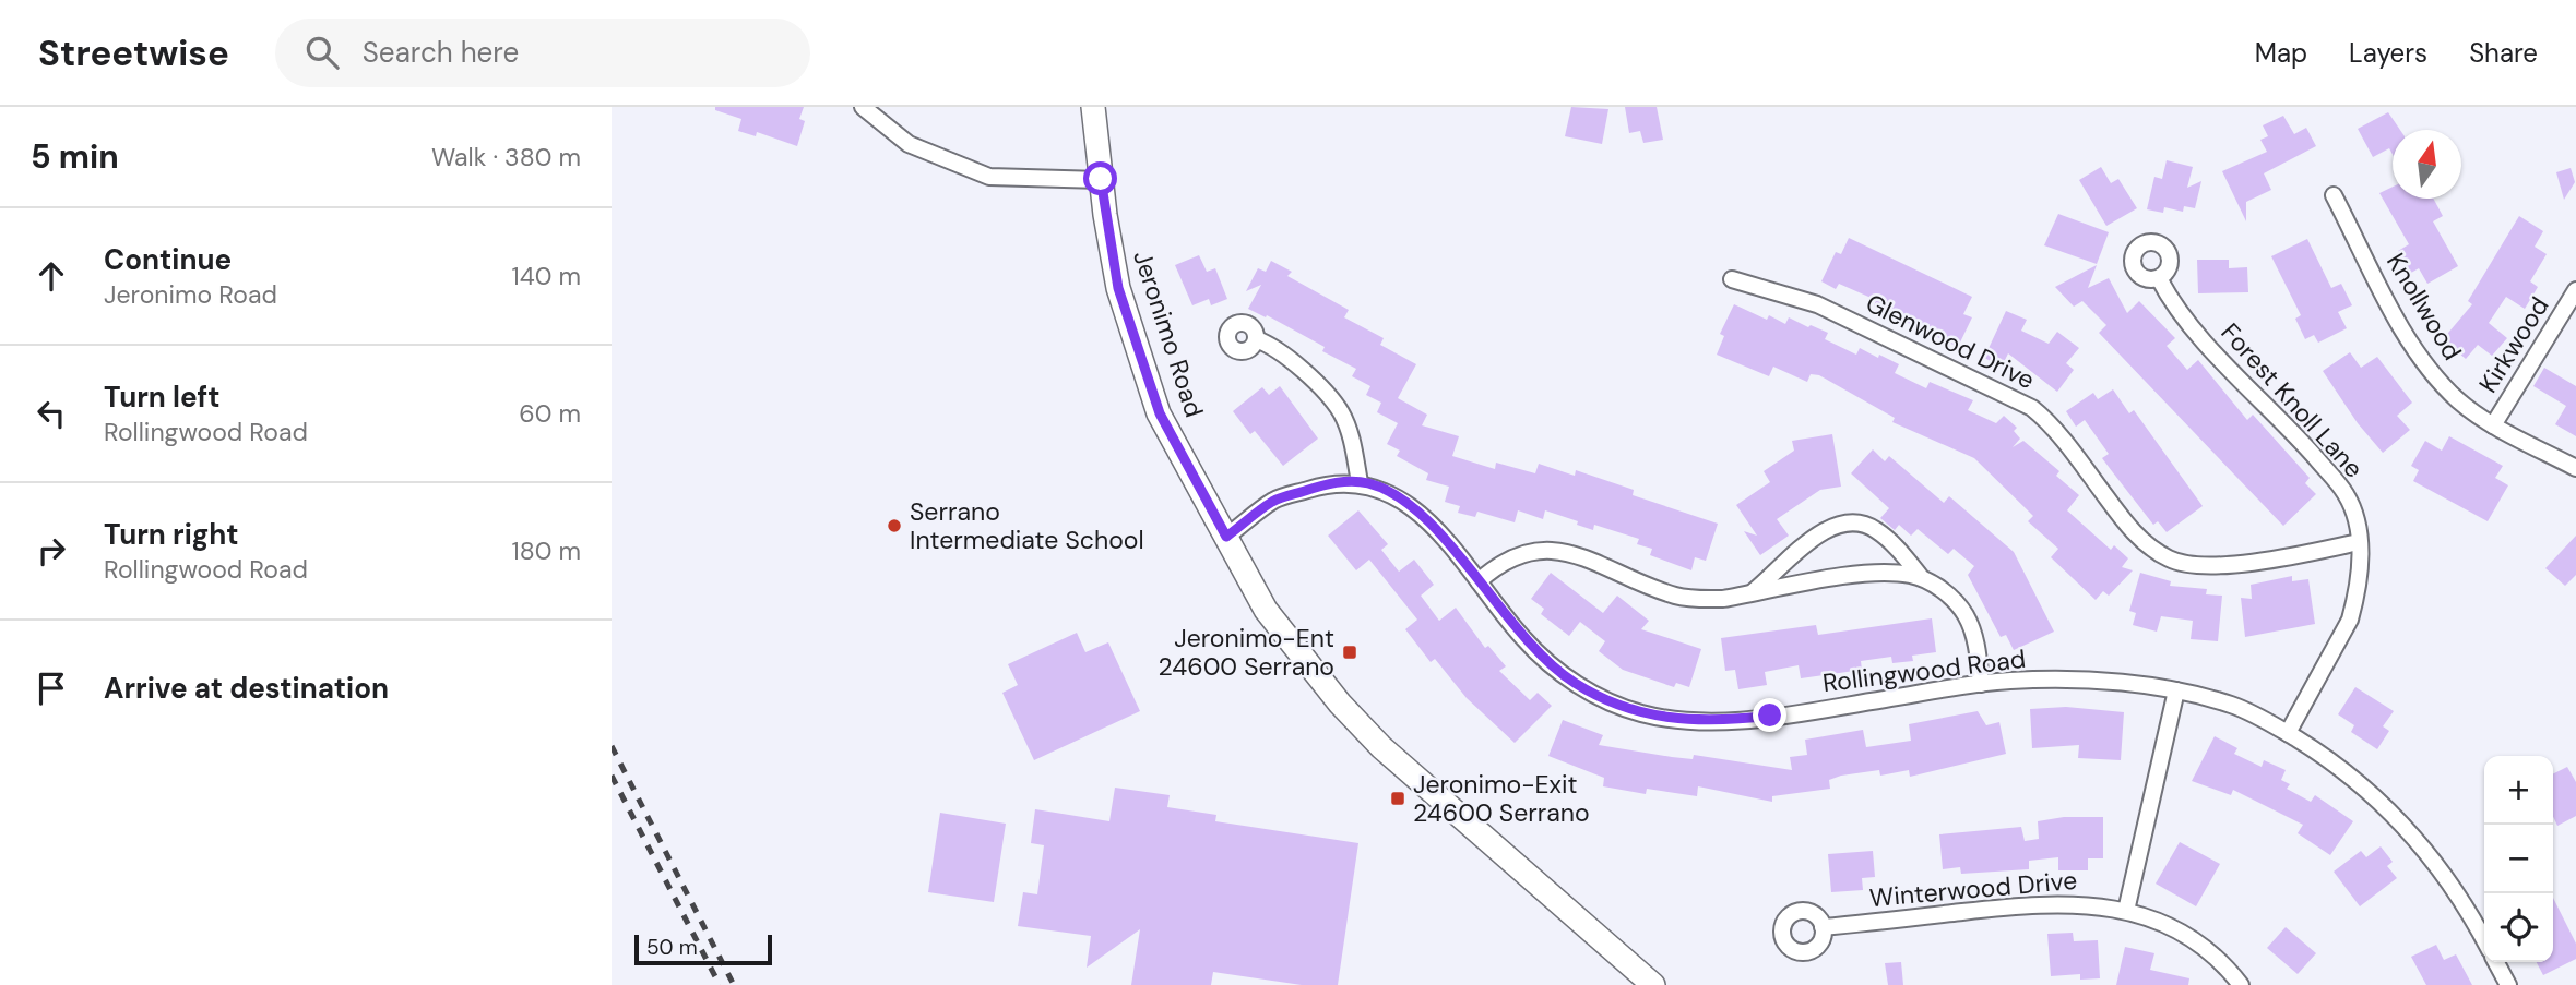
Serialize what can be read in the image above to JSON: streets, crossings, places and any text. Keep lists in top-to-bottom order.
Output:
{
  "streets": {
    "main road": ["Jeronimo Road"],
    "street": [
      "Knollwood",
      "Glenwood Drive",
      "Kirkwood",
      "Forest Knoll Lane",
      "Rollingwood Road",
      "Winterwood Drive"
    ]
  },
  "crossings": [
    ["Knollwood", "Kirkwood"],
    ["Jeronimo Road", "Rollingwood Road"],
    ["Glenwood Drive", "Forest Knoll Lane"],
    ["Forest Knoll Lane", "Rollingwood Road"]
  ],
  "places": {
    "other": ["Serrano Intermediate School"],
    "transit": ["Jeronimo-Ent 24600 Serrano", "Jeronimo-Exit 24600 Serrano"]
  },
  "scale_bar": "50 m",
  "north": "top",
  "page": {
    "header": "Streetwise",
    "search": "Search here",
    "nav": ["Map", "Layers", "Share"],
    "heading": ["5 min", "Walk · 380 m"],
    "list": [
      ["Continue", "Jeronimo Road", "140 m"],
      ["Turn left", "Rollingwood Road", "60 m"],
      ["Turn right", "Rollingwood Road", "180 m"],
      "Arrive at destination"
    ],
    "map_buttons": ["+", "−"],
    "scale": "50 m"
  }
}
